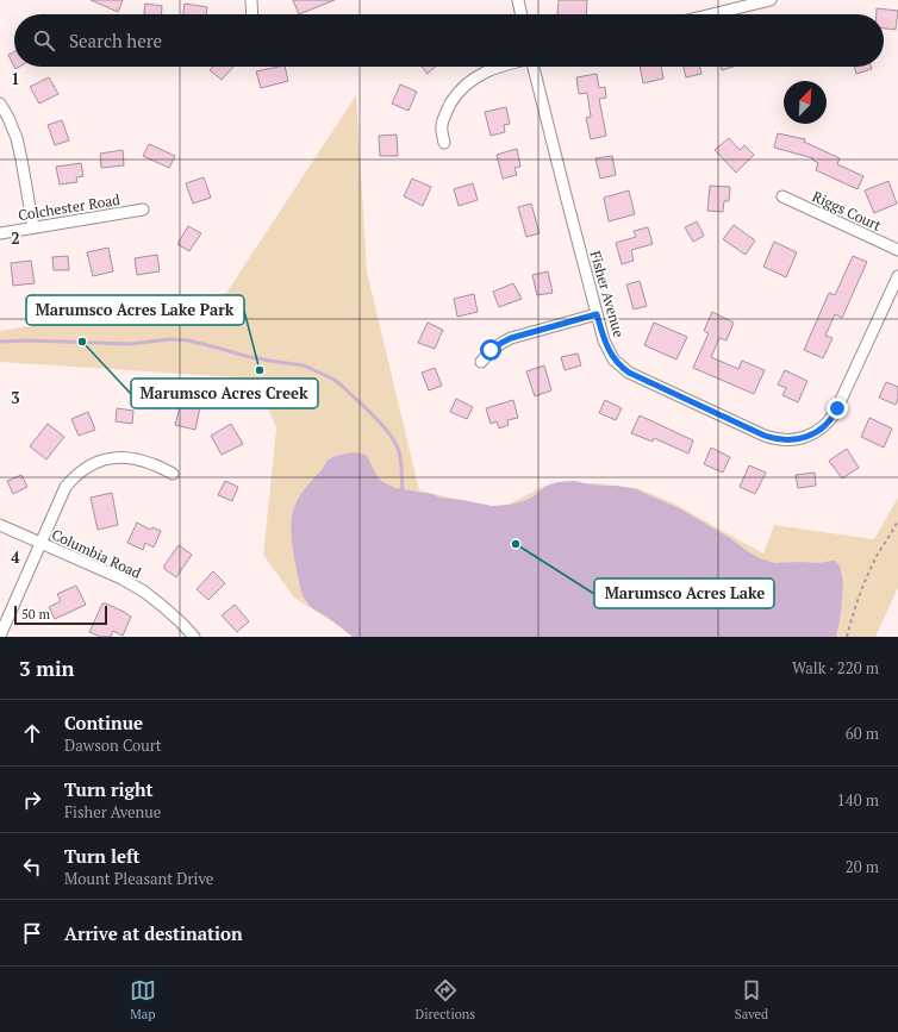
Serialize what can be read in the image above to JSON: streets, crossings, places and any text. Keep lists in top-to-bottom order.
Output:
{
  "streets": {
    "street": [
      "Colchester Road",
      "Riggs Court",
      "Fisher Avenue",
      "Columbia Road"
    ]
  },
  "places": ["Marumsco Acres Creek", "Marumsco Acres Lake Park", "Marumsco Acres Lake"],
  "scale_bar": "50 m",
  "north": "top right",
  "page": {
    "search": "Search here",
    "scale": "50 m",
    "heading": ["3 min", "Walk · 220 m"],
    "list": [
      ["Continue", "Dawson Court", "60 m"],
      ["Turn right", "Fisher Avenue", "140 m"],
      ["Turn left", "Mount Pleasant Drive", "20 m"],
      "Arrive at destination"
    ],
    "nav": ["Map", "Directions", "Saved"]
  },
  "grid": {
    "rows": [
      "1",
      "2",
      "3",
      "4"
    ]
  }
}
